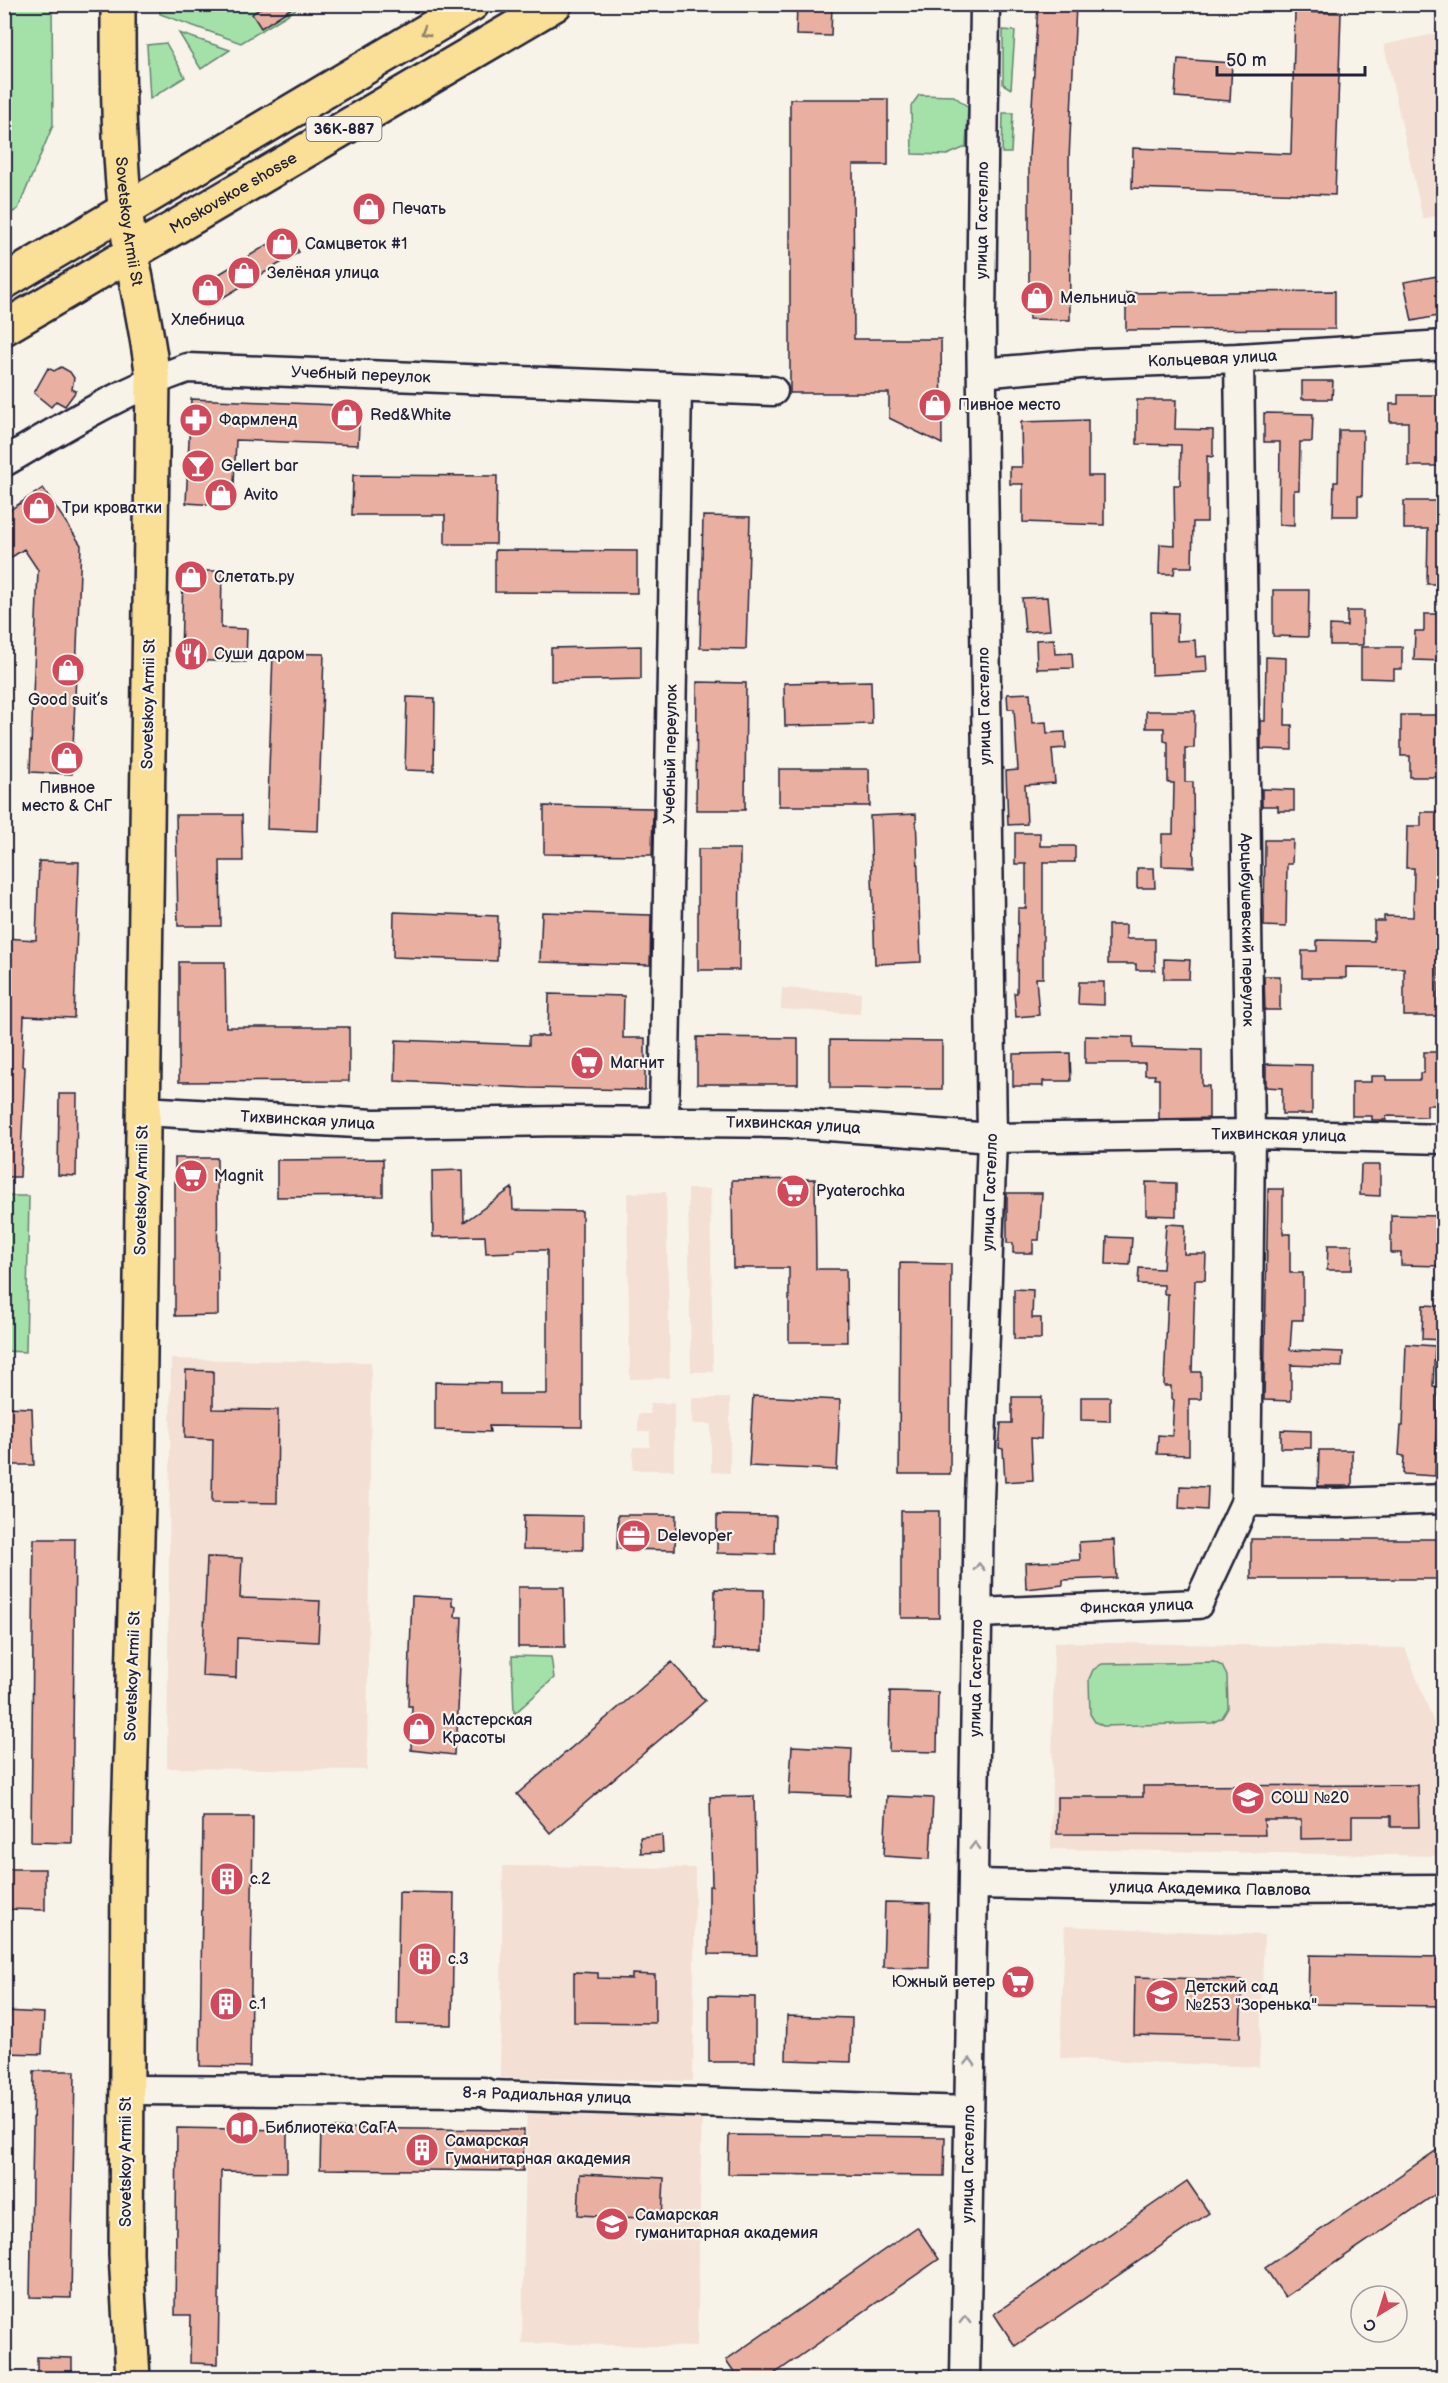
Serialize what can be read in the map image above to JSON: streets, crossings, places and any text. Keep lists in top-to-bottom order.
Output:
{
  "streets": {
    "main road": ["36К-887", "Moskovskoe shosse", "Sovetskoy Armii St"],
    "street": [
      "улица Гастелло",
      "Кольцевая улица",
      "Учебный переулок",
      "Арцыбушевский переулок",
      "Тихвинская улица",
      "Финская улица",
      "улица Академика Павлова",
      "8-я Радиальная улица"
    ]
  },
  "crossings": [
    ["Moskovskoe shosse", "Sovetskoy Armii St"],
    ["Sovetskoy Armii St", "Учебный переулок"],
    ["Sovetskoy Armii St", "Тихвинская улица"],
    ["Sovetskoy Armii St", "8-я Радиальная улица"],
    ["улица Гастелло", "Кольцевая улица"],
    ["улица Гастелло", "Тихвинская улица"],
    ["улица Гастелло", "Финская улица"],
    ["улица Гастелло", "улица Академика Павлова"],
    ["улица Гастелло", "8-я Радиальная улица"],
    ["Кольцевая улица", "Арцыбушевский переулок"],
    ["Учебный переулок", "Тихвинская улица"],
    ["Арцыбушевский переулок", "Тихвинская улица"],
    ["Арцыбушевский переулок", "Финская улица"]
  ],
  "one_way": ["улица Гастелло"],
  "places": {
    "shop": [
      "Печать",
      "Самцветок #1",
      "Зелёная улица",
      "Хлебница",
      "Мельница",
      "Пивное место",
      "Red&White",
      "Avito",
      "Три кроватки",
      "Слетать.ру",
      "Good suit’s",
      "Пивное место & СнГ",
      "Мастерская Красоты"
    ],
    "pharmacy": ["Фармленд"],
    "bar": ["Gellert bar"],
    "restaurant": ["Суши даром"],
    "supermarket": [
      "Магнит",
      "Magnit",
      "Pyaterochka",
      "Южный ветер"
    ],
    "office": ["Delevoper"],
    "school or university": ["СОШ №20", "Детский сад №253 \"Зоренька\"", "Самарская гуманитарная академия"],
    "building": [
      "с.2",
      "с.3",
      "с.1",
      "Самарская Гуманитарная академия"
    ],
    "library": ["Библиотека СаГА"]
  },
  "scale_bar": "50 m",
  "north": "bottom left"
}
